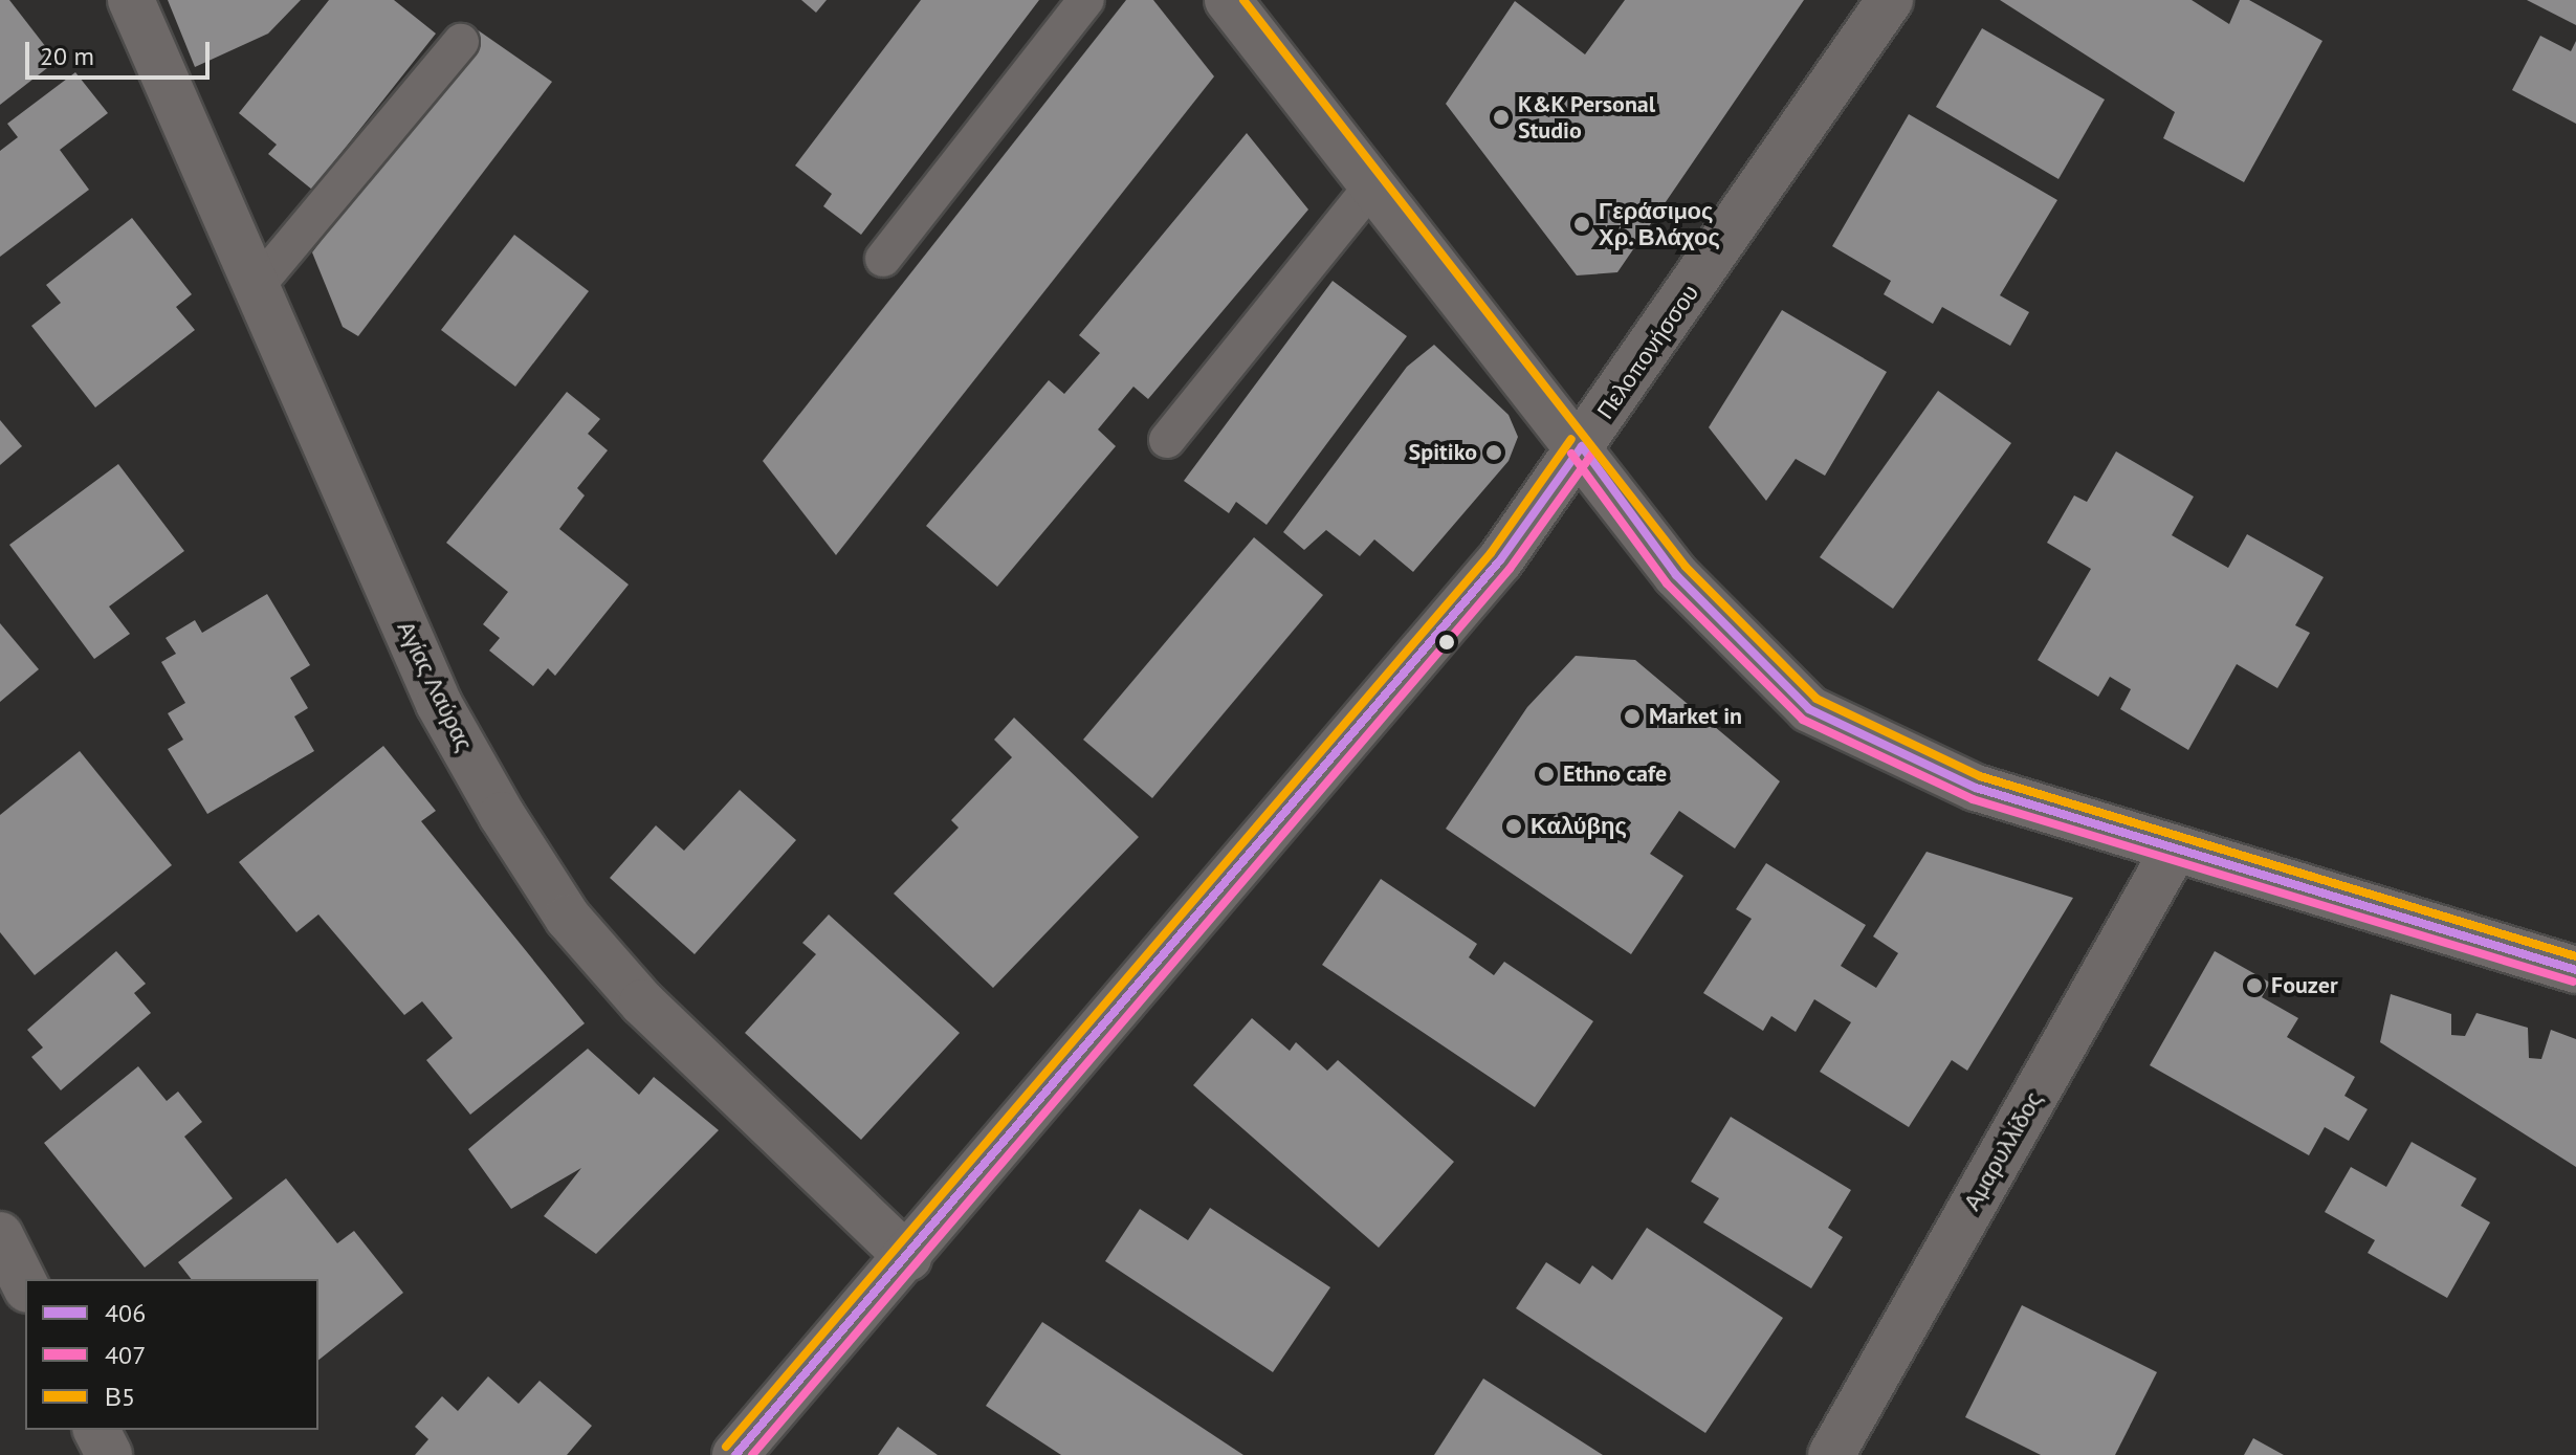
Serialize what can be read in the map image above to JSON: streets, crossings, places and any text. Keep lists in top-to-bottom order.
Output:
{
  "streets": {
    "street": ["Πελοπονήσσου", "Αγίας Λαύρας", "Αμαρυλλίδος"]
  },
  "crossings": [
    ["Πελοπονήσσου", "Αγίας Λαύρας"]
  ],
  "places": [
    "K&K Personal Studio",
    "Γεράσιμος Χρ. Βλάχος",
    "Spitiko",
    "Market in",
    "Ethno cafe",
    "Καλύβης",
    "Fouzer"
  ],
  "lines": ["transit line Β5", "transit line 406", "transit line 407"],
  "legend": ["406", "407", "Β5"],
  "scale_bar": "20 m"
}
